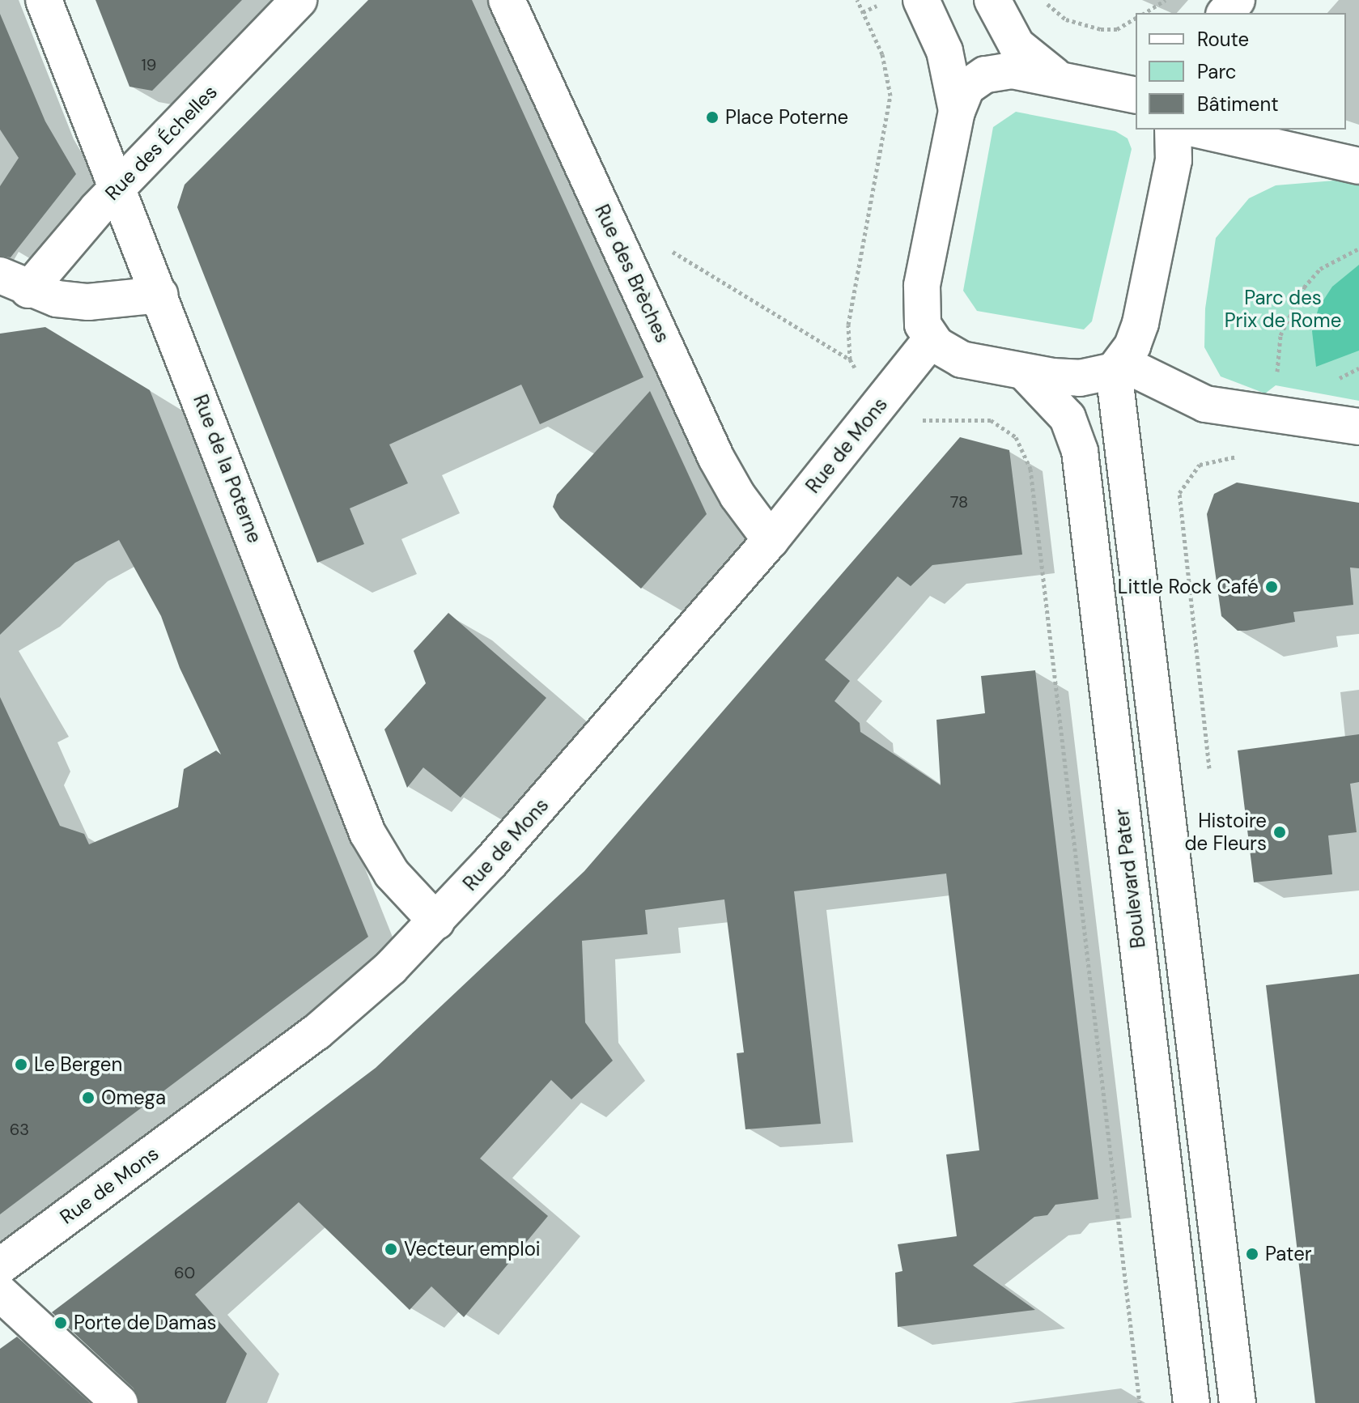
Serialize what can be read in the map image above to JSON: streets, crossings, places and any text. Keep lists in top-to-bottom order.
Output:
{
  "streets": {
    "street": [
      "Rue des Échelles",
      "Rue des Brèches",
      "Rue de Mons",
      "Rue de la Poterne",
      "Boulevard Pater"
    ]
  },
  "crossings": [
    ["Rue des Échelles", "Rue de la Poterne"],
    ["Rue des Brèches", "Rue de Mons"],
    ["Rue de Mons", "Rue de la Poterne"]
  ],
  "parks": ["Parc des Prix de Rome"],
  "places": [
    "Place Poterne",
    "Little Rock Café",
    "Histoire de Fleurs",
    "Le Bergen",
    "Omega",
    "Vecteur emploi",
    "Pater",
    "Porte de Damas"
  ],
  "house_numbers": [
    "19",
    "78",
    "63",
    "60"
  ],
  "legend": ["Route", "Parc", "Bâtiment"]
}
